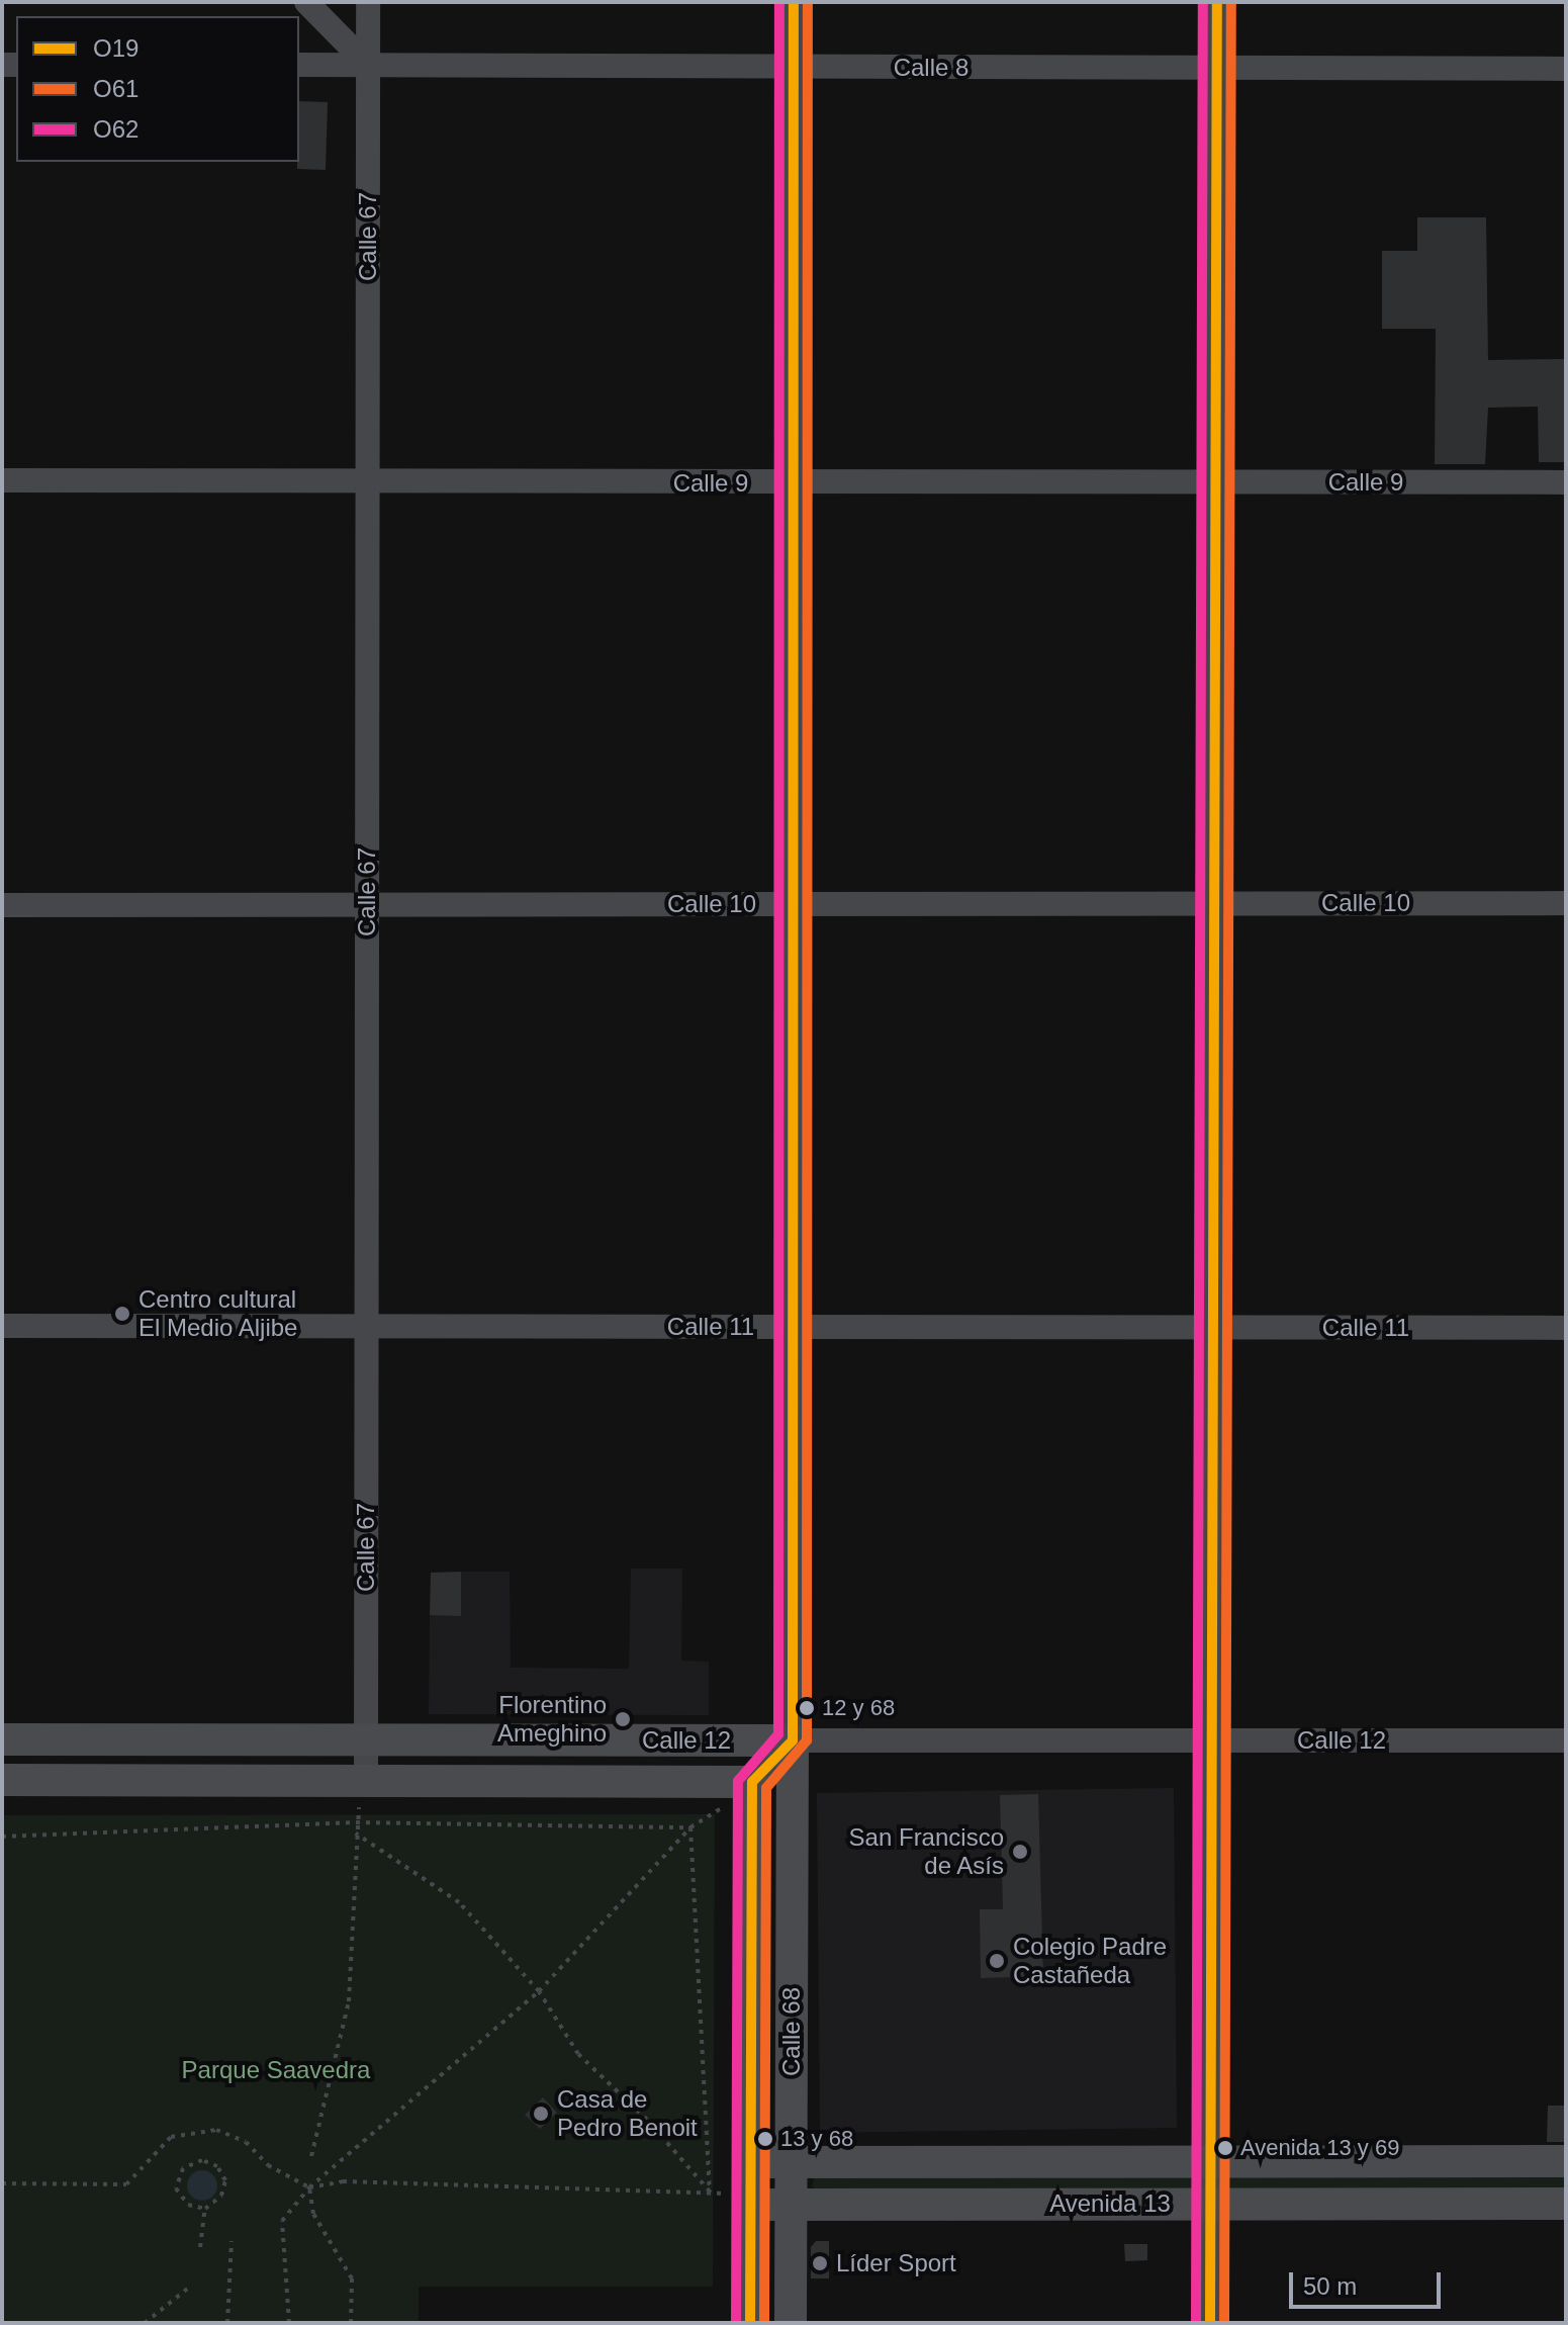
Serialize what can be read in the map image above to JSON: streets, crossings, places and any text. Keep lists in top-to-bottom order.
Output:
{
  "streets": {
    "main road": ["Calle 12", "Calle 68", "Avenida 13"],
    "street": [
      "Calle 8",
      "Calle 67",
      "Calle 9",
      "Calle 10",
      "Calle 11"
    ]
  },
  "crossings": [
    ["Calle 8", "Calle 67"],
    ["Calle 8", "Calle 68"],
    ["Calle 67", "Calle 9"],
    ["Calle 67", "Calle 10"],
    ["Calle 67", "Calle 11"],
    ["Calle 67", "Calle 12"],
    ["Calle 9", "Calle 68"],
    ["Calle 10", "Calle 68"],
    ["Calle 11", "Calle 68"],
    ["Calle 12", "Calle 68"],
    ["Calle 68", "Avenida 13"]
  ],
  "parks": ["Parque Saavedra"],
  "places": [
    "Centro cultural El Medio Aljibe",
    "12 y 68",
    "Florentino Ameghino",
    "San Francisco de Asís",
    "Colegio Padre Castañeda",
    "Casa de Pedro Benoit",
    "13 y 68",
    "Avenida 13 y 69",
    "Líder Sport"
  ],
  "lines": ["transit line O19", "transit line O61", "transit line O62"],
  "legend": ["O19", "O61", "O62"],
  "scale_bar": "50 m"
}
